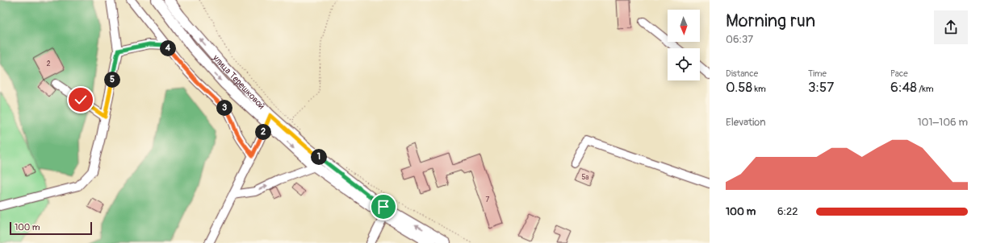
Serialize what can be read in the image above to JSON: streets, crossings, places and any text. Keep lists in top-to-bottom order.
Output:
{
  "streets": {
    "main road": ["улица Терешковой"]
  },
  "house_numbers": ["2", "5а", "7"],
  "scale_bar": "100 m",
  "north": "bottom",
  "page": {
    "heading": ["Morning run", "06:37"],
    "pins": [
      "4",
      "5",
      "3",
      "2",
      "1"
    ],
    "stats": [
      ["Distance", "0.58 km"],
      ["Time", "3:57"],
      ["Pace", "6:48 /km"]
    ],
    "chart": ["Elevation", "101–106 m"],
    "list": [
      {
        "name": "100 m",
        "note": "6:22"
      }
    ],
    "scale": "100 m"
  }
}
